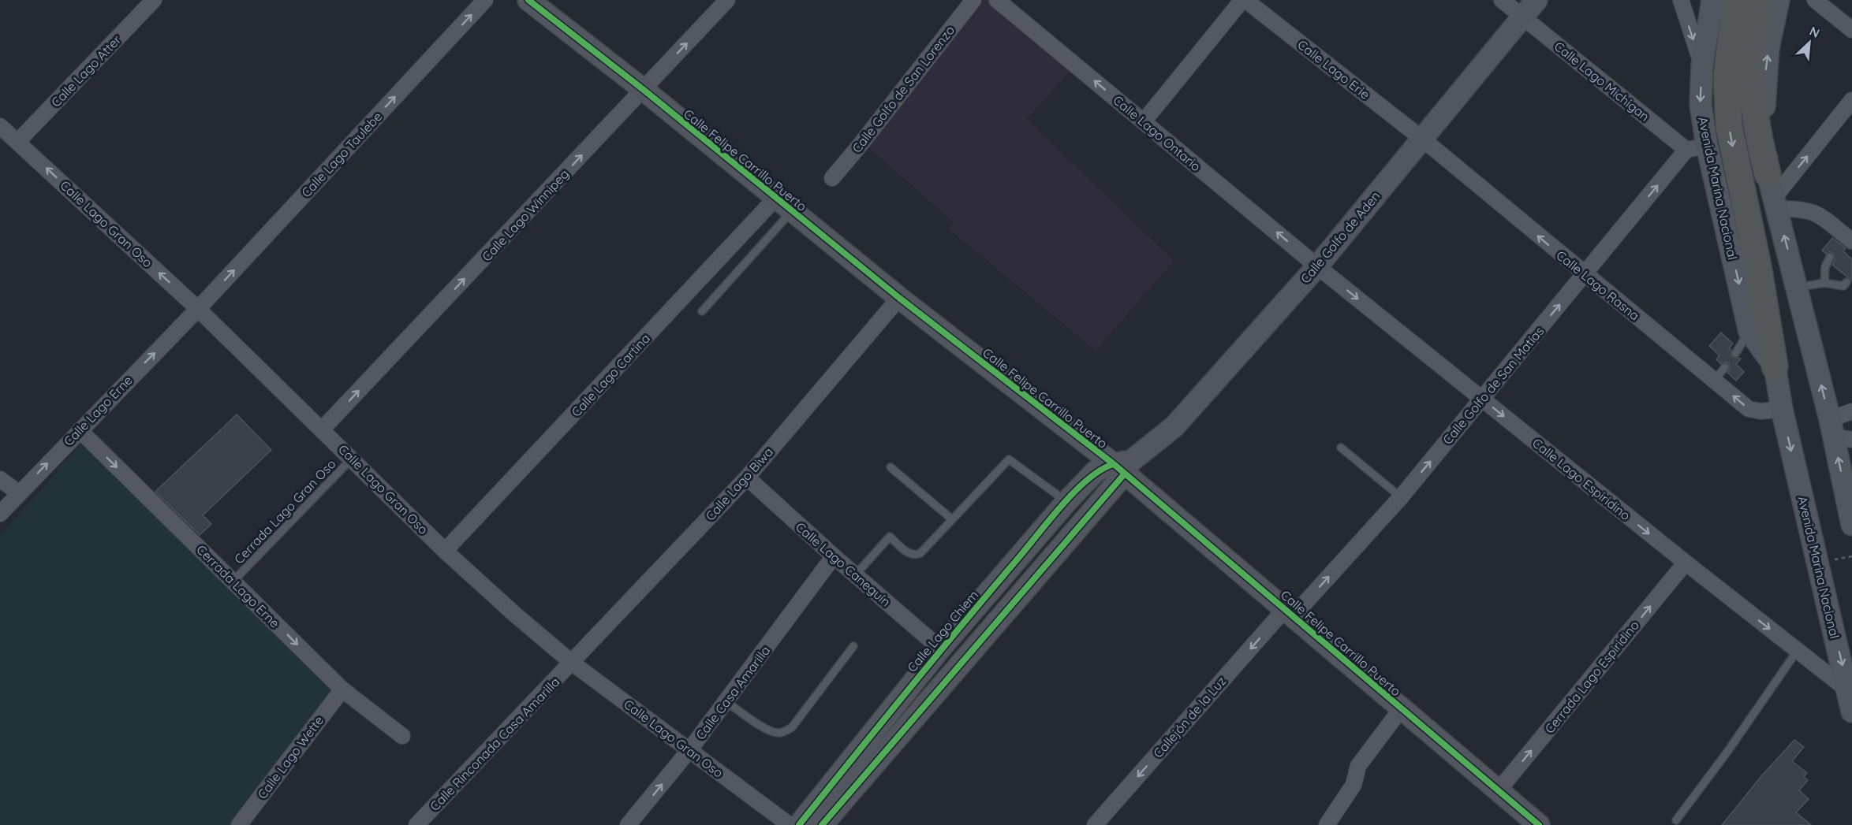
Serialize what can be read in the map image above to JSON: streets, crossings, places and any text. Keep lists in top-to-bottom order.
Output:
{
  "streets": {
    "highway": ["Avenida Marina Nacional"],
    "street": [
      "Calle Lago Erie",
      "Calle Lago Atter",
      "Calle Lago Michigan",
      "Calle Golfo de San Lorenzo",
      "Calle Lago Ontario",
      "Calle Lago Taulebe",
      "Calle Felipe Carrillo Puerto",
      "Calle Lago Winnipeg",
      "Calle Lago Gran Oso",
      "Calle Golfo de Aden",
      "Calle Lago Rasna",
      "Calle Lago Cartina",
      "Calle Golfo de San Matías",
      "Calle Lago Erne",
      "Calle Lago Espiridino",
      "Calle Lago Biwa",
      "Calle Lago Caneguín",
      "Cerrada Lago Erne",
      "Calle Lago Chiem",
      "Cerrada Lago Espiridino",
      "Calle Casa Amarilla",
      "Callejón de la Luz",
      "Calle Rinconada Casa Amarilla",
      "Calle Lago Wette"
    ],
    "lane": ["Cerrada Lago Gran Oso"]
  },
  "crossings": [
    ["Calle Lago Erie", "Calle Golfo de Aden"],
    ["Calle Lago Erie", "Calle Lago Rasna"],
    ["Calle Lago Atter", "Calle Lago Gran Oso"],
    ["Calle Lago Michigan", "Avenida Marina Nacional"],
    ["Calle Lago Michigan", "Calle Golfo de Aden"],
    ["Calle Lago Michigan", "Calle Golfo de San Matías"],
    ["Calle Lago Ontario", "Calle Golfo de Aden"],
    ["Calle Lago Ontario", "Calle Lago Espiridino"],
    ["Calle Lago Taulebe", "Calle Lago Gran Oso"],
    ["Calle Lago Taulebe", "Calle Lago Erne"],
    ["Calle Felipe Carrillo Puerto", "Calle Lago Winnipeg"],
    ["Calle Felipe Carrillo Puerto", "Calle Golfo de Aden"],
    ["Calle Felipe Carrillo Puerto", "Calle Lago Cartina"],
    ["Calle Felipe Carrillo Puerto", "Calle Golfo de San Matías"],
    ["Calle Felipe Carrillo Puerto", "Calle Lago Biwa"],
    ["Calle Felipe Carrillo Puerto", "Calle Lago Chiem"],
    ["Calle Felipe Carrillo Puerto", "Cerrada Lago Espiridino"],
    ["Calle Felipe Carrillo Puerto", "Callejón de la Luz"],
    ["Avenida Marina Nacional", "Calle Lago Rasna"],
    ["Avenida Marina Nacional", "Calle Golfo de San Matías"],
    ["Avenida Marina Nacional", "Calle Lago Espiridino"],
    ["Calle Lago Winnipeg", "Calle Lago Gran Oso"],
    ["Calle Lago Gran Oso", "Calle Lago Cartina"],
    ["Calle Lago Gran Oso", "Calle Lago Erne"],
    ["Calle Lago Gran Oso", "Calle Lago Biwa"],
    ["Calle Lago Gran Oso", "Cerrada Lago Gran Oso"],
    ["Calle Lago Gran Oso", "Calle Casa Amarilla"],
    ["Calle Lago Gran Oso", "Calle Rinconada Casa Amarilla"],
    ["Calle Golfo de Aden", "Calle Lago Rasna"],
    ["Calle Golfo de Aden", "Calle Lago Espiridino"],
    ["Calle Golfo de Aden", "Calle Lago Chiem"],
    ["Calle Lago Rasna", "Calle Golfo de San Matías"],
    ["Calle Golfo de San Matías", "Calle Lago Espiridino"],
    ["Calle Golfo de San Matías", "Callejón de la Luz"],
    ["Calle Lago Erne", "Cerrada Lago Erne"],
    ["Calle Lago Espiridino", "Cerrada Lago Espiridino"],
    ["Calle Lago Biwa", "Calle Lago Caneguín"],
    ["Calle Lago Biwa", "Calle Rinconada Casa Amarilla"],
    ["Cerrada Lago Gran Oso", "Cerrada Lago Erne"],
    ["Calle Lago Caneguín", "Calle Lago Chiem"],
    ["Calle Lago Caneguín", "Calle Casa Amarilla"],
    ["Cerrada Lago Erne", "Calle Lago Wette"]
  ],
  "one_way": [
    "Calle Lago Ontario",
    "Calle Lago Taulebe",
    "Calle Lago Winnipeg",
    "Calle Lago Rasna",
    "Calle Golfo de San Matías",
    "Calle Lago Erne",
    "Calle Lago Espiridino",
    "Cerrada Lago Erne",
    "Cerrada Lago Espiridino",
    "Callejón de la Luz"
  ],
  "north": "top right"
}
